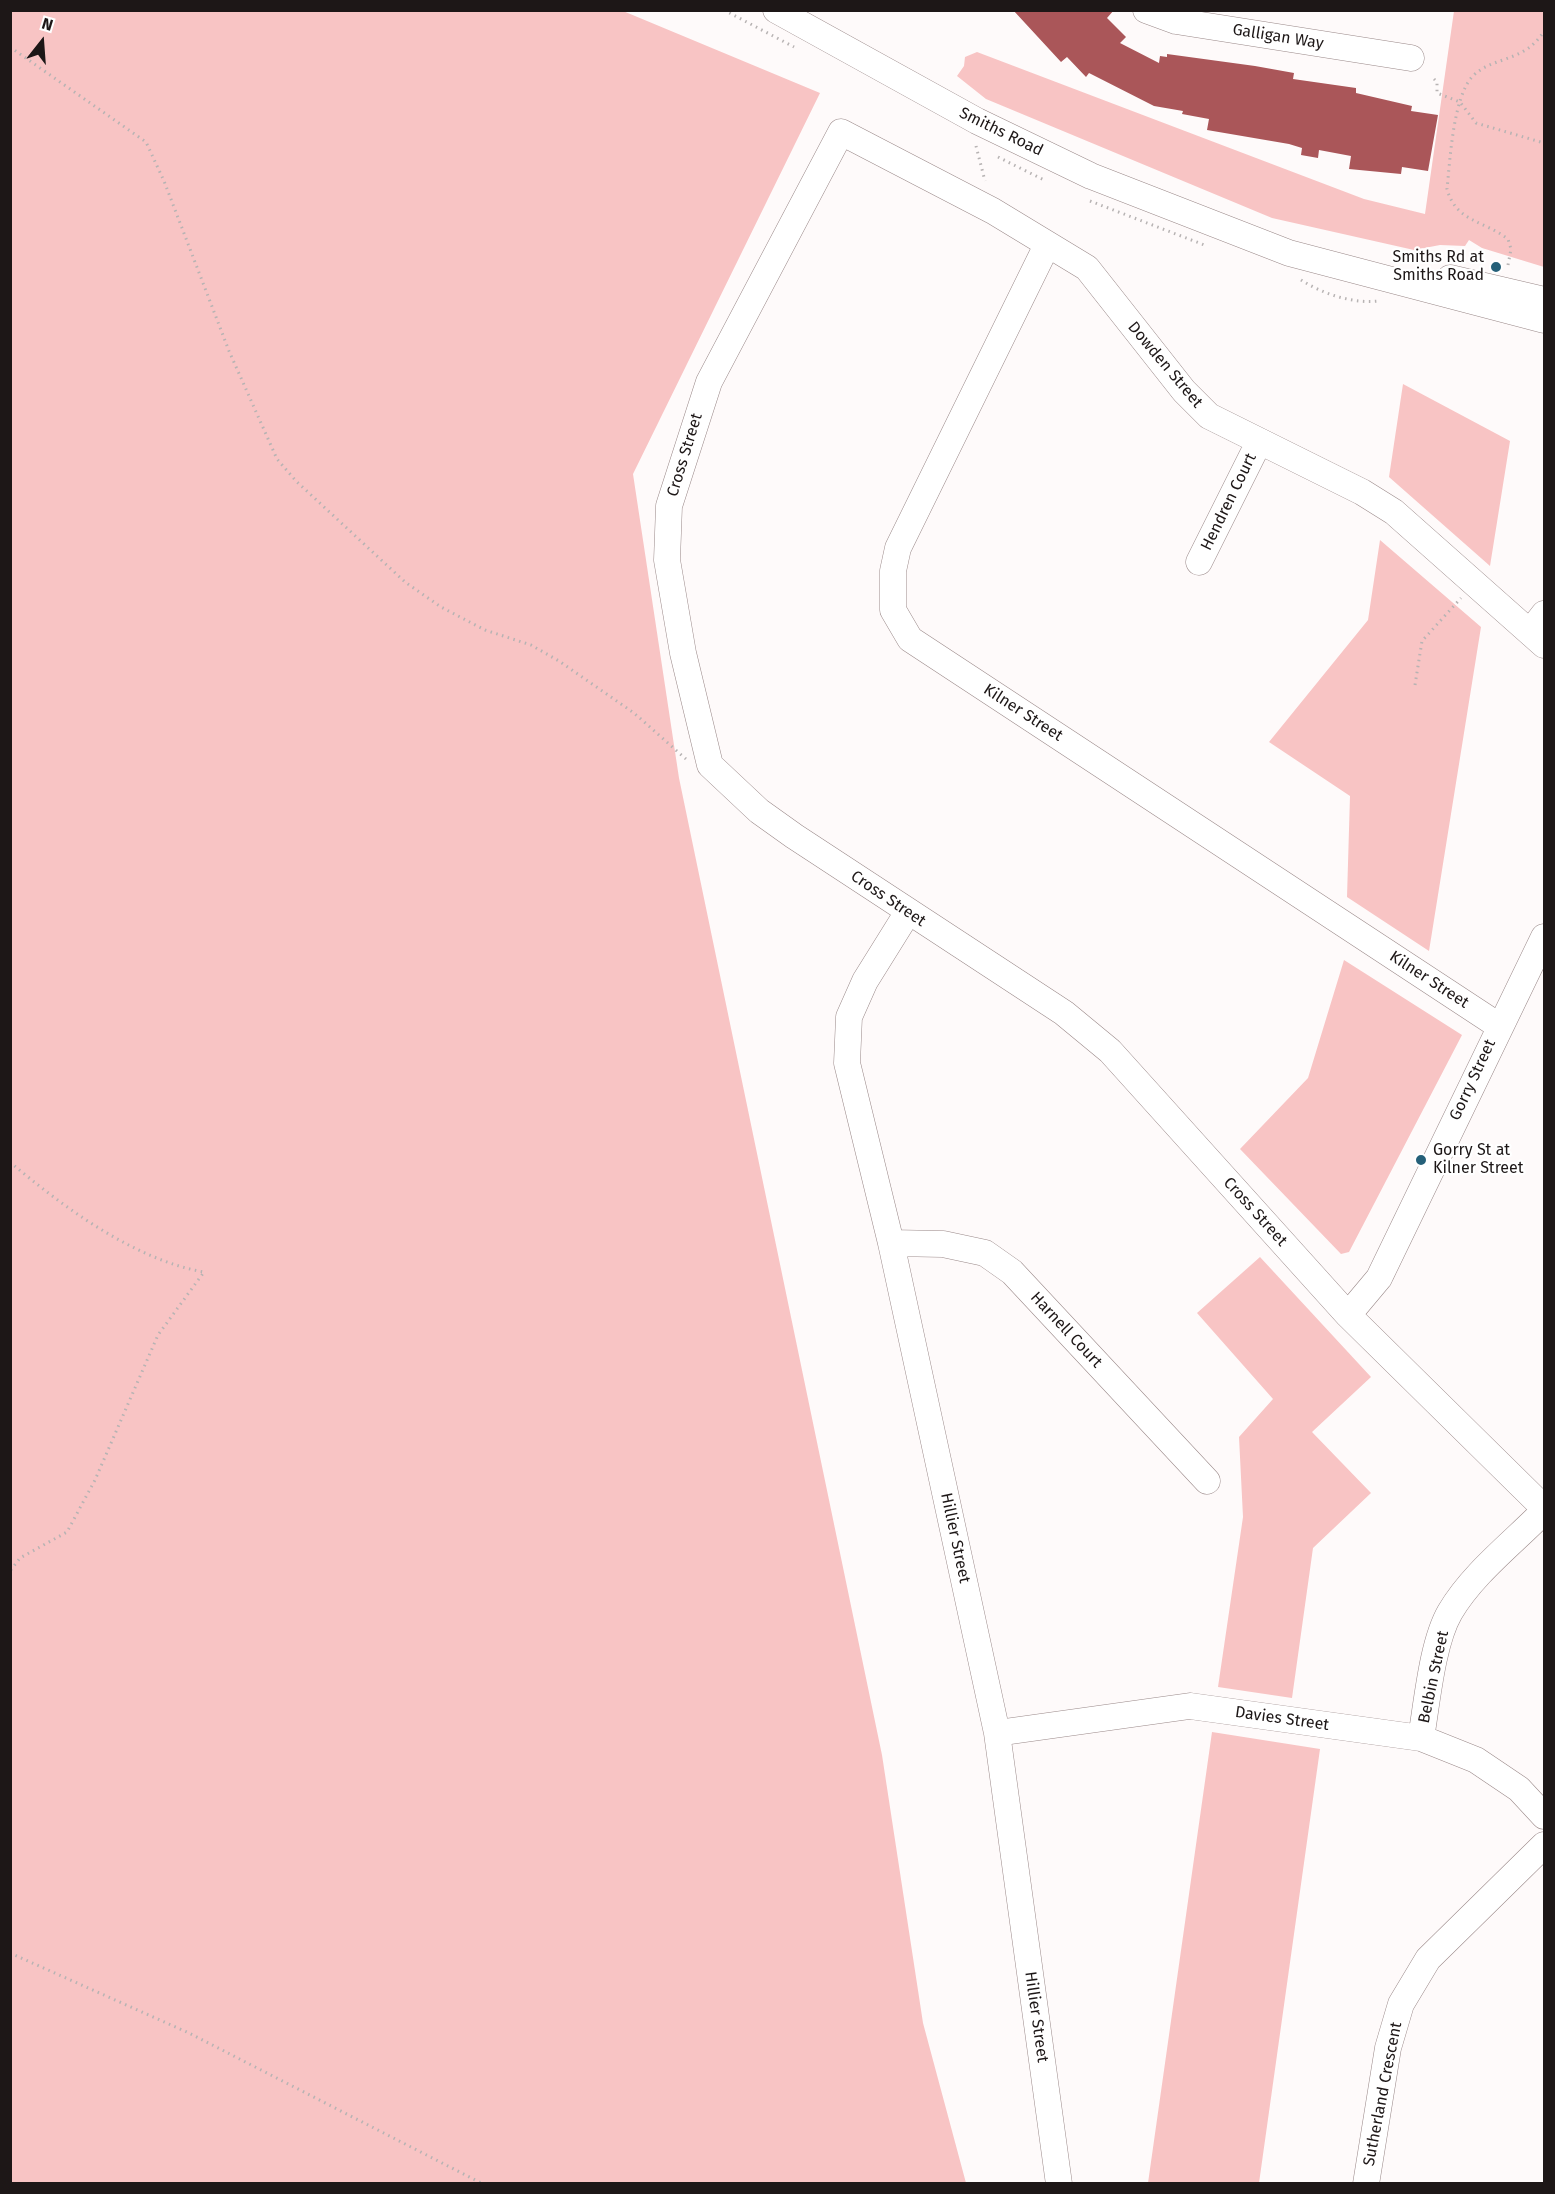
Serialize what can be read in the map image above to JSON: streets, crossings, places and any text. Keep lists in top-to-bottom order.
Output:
{
  "streets": {
    "street": [
      "Galligan Way",
      "Smiths Road",
      "Dowden Street",
      "Cross Street",
      "Hendren Court",
      "Kilner Street",
      "Gorry Street",
      "Harnell Court",
      "Hillier Street",
      "Belbin Street",
      "Davies Street",
      "Sutherland Crescent"
    ]
  },
  "crossings": [
    ["Dowden Street", "Cross Street"],
    ["Dowden Street", "Hendren Court"],
    ["Dowden Street", "Kilner Street"],
    ["Cross Street", "Gorry Street"],
    ["Cross Street", "Hillier Street"],
    ["Cross Street", "Belbin Street"],
    ["Kilner Street", "Gorry Street"],
    ["Harnell Court", "Hillier Street"],
    ["Hillier Street", "Davies Street"],
    ["Belbin Street", "Davies Street"]
  ],
  "places": ["Smiths Rd at Smiths Road", "Gorry St at Kilner Street"],
  "north": "top"
}
